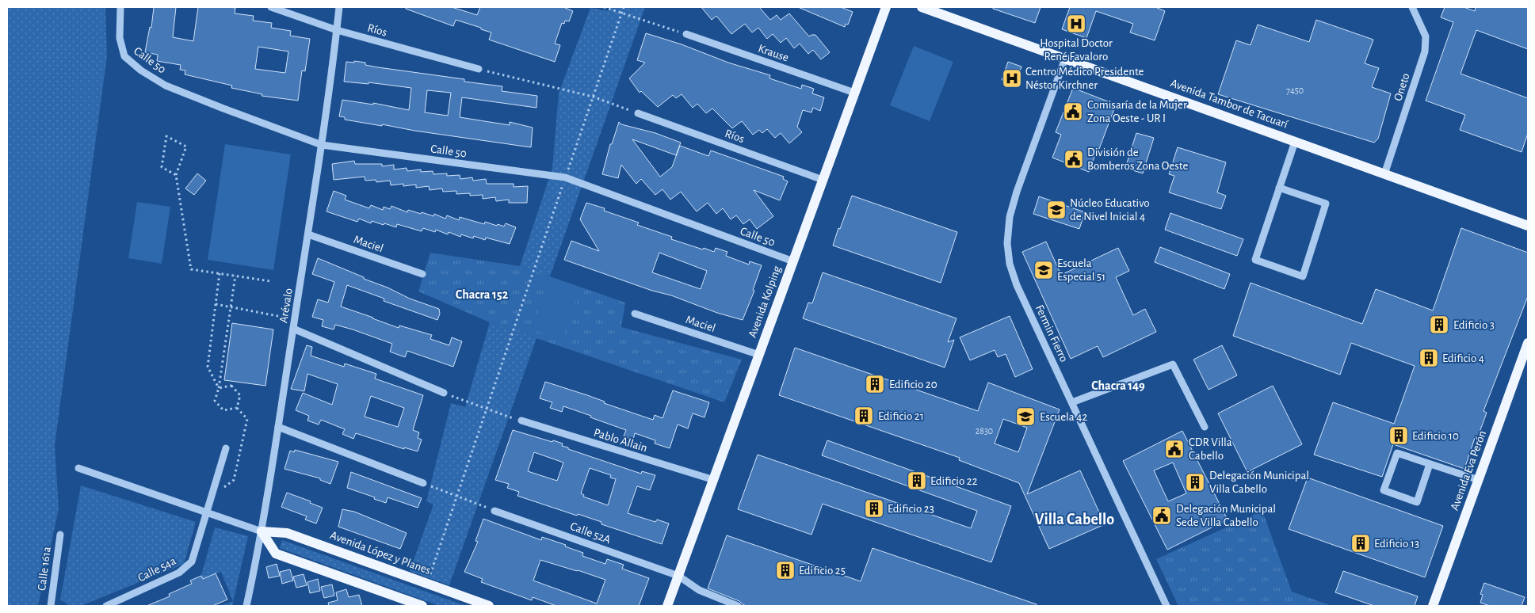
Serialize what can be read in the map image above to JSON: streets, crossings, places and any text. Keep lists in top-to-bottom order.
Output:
{
  "streets": {
    "main road": [
      "Avenida Tambor de Tacuarí",
      "Avenida Kolping",
      "Avenida Eva Perón",
      "Avenida López y Planes"
    ],
    "street": [
      "Ríos",
      "Krause",
      "Calle 50",
      "Oneto",
      "Maciel",
      "Arévalo",
      "Fermin Fierro",
      "Pablo Allain",
      "Calle 52A",
      "Calle 161a",
      "Calle 54a"
    ]
  },
  "crossings": [
    ["Ríos", "Avenida Kolping"],
    ["Ríos", "Arévalo"],
    ["Krause", "Avenida Kolping"],
    ["Calle 50", "Avenida Kolping"],
    ["Calle 50", "Arévalo"],
    ["Oneto", "Avenida Tambor de Tacuarí"],
    ["Avenida Tambor de Tacuarí", "Fermin Fierro"],
    ["Maciel", "Avenida Kolping"],
    ["Maciel", "Arévalo"],
    ["Avenida Kolping", "Pablo Allain"],
    ["Avenida Kolping", "Calle 52A"],
    ["Arévalo", "Avenida López y Planes"],
    ["Avenida López y Planes", "Calle 54a"]
  ],
  "districts": ["Chacra 152", "Chacra 149", "Villa Cabello"],
  "places": {
    "hospital": ["Hospital Doctor René Favaloro", "Centro Médico Presidente Néstor Kirchner"],
    "public building": [
      "Comisaría de la Mujer Zona Oeste - UR I",
      "División de Bomberos Zona Oeste",
      "CDR Villa Cabello",
      "Delegación Municipal Sede Villa Cabello"
    ],
    "school or university": ["Núcleo Educativo de Nivel Inicial 4", "Escuela Especial 51", "Escuela 42"],
    "building": [
      "Edificio 3",
      "Edificio 4",
      "Edificio 20",
      "Edificio 21",
      "Edificio 10",
      "Edificio 22",
      "Delegación Municipal Villa Cabello",
      "Edificio 23",
      "Edificio 13",
      "Edificio 25"
    ]
  },
  "house_numbers": ["7450", "2830"]
}
